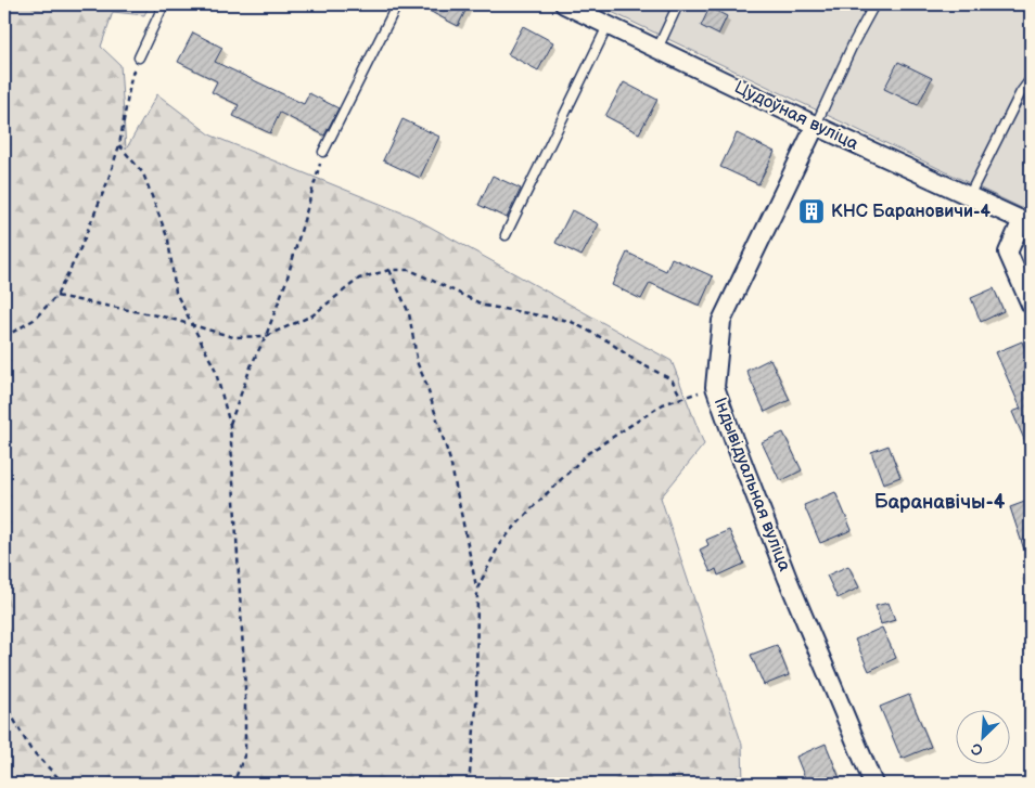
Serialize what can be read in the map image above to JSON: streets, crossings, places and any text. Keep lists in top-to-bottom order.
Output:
{
  "streets": {
    "street": ["Цудоўная вуліца", "Індывідуальная вуліца"]
  },
  "crossings": [
    ["Цудоўная вуліца", "Індывідуальная вуліца"]
  ],
  "districts": ["Баранавічы-4"],
  "places": {
    "building": ["КНС Барановичи-4"]
  },
  "north": "bottom left"
}
